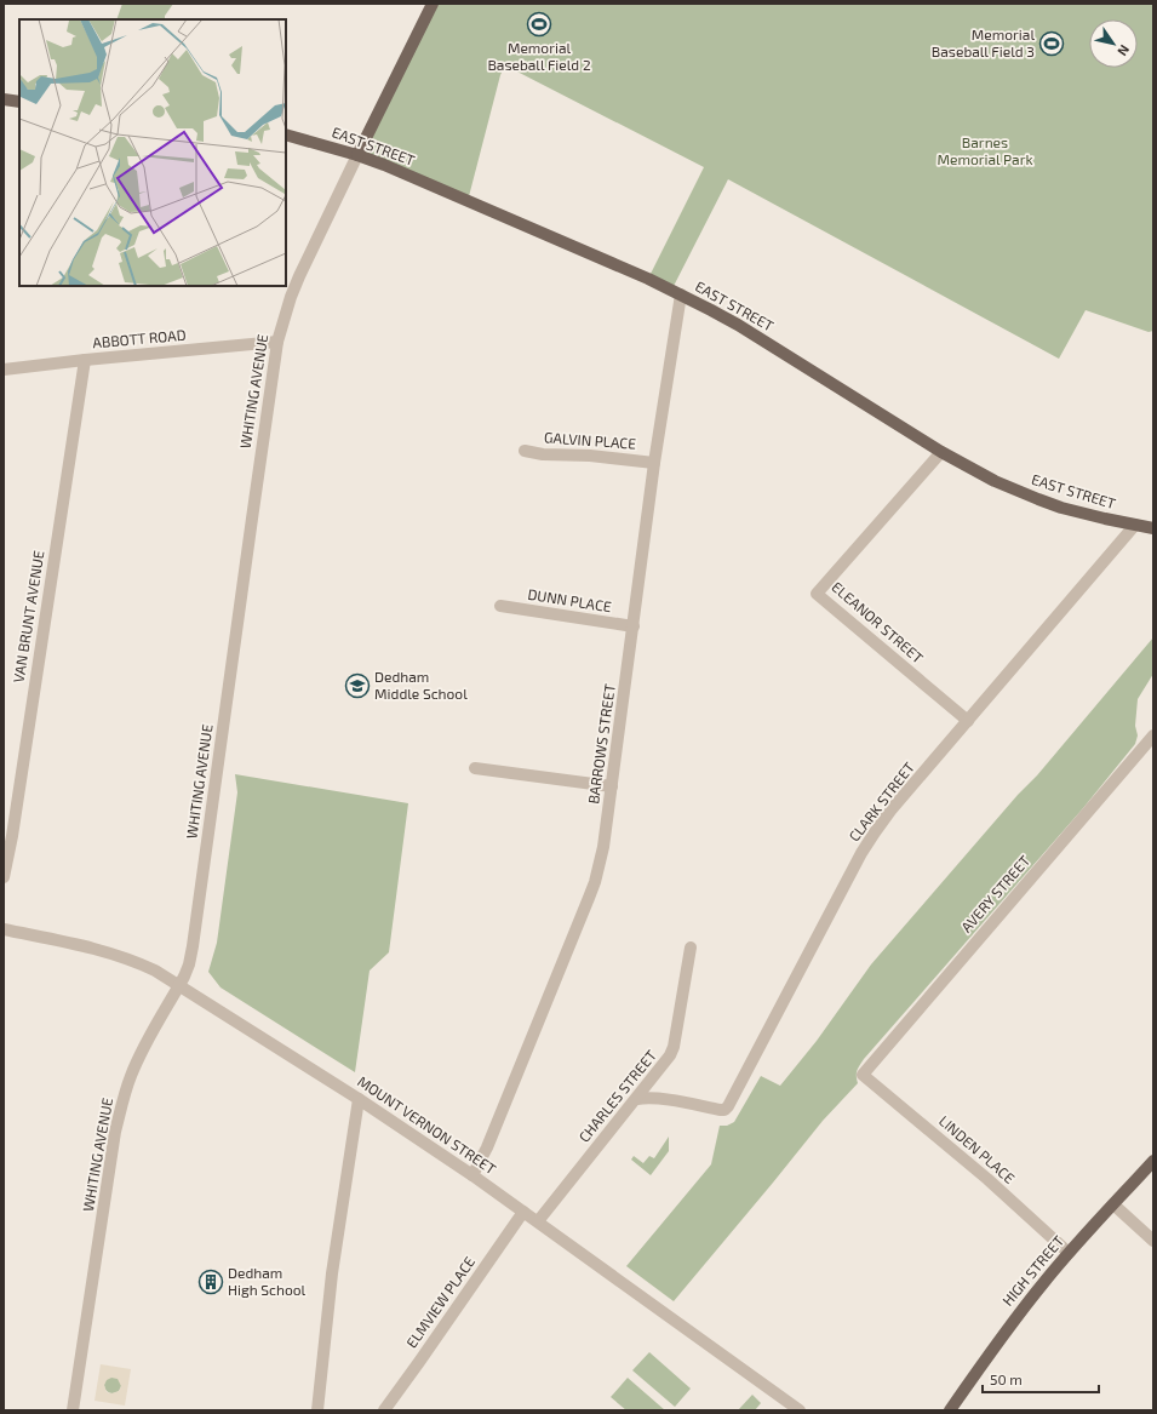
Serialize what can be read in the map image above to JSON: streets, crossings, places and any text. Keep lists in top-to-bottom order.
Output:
{
  "streets": {
    "main road": ["EAST STREET", "HIGH STREET"],
    "street": [
      "ABBOTT ROAD",
      "WHITING AVENUE",
      "GALVIN PLACE",
      "DUNN PLACE",
      "VAN BRUNT AVENUE",
      "ELEANOR STREET",
      "BARROWS STREET",
      "CLARK STREET",
      "AVERY STREET",
      "CHARLES STREET",
      "MOUNT VERNON STREET",
      "LINDEN PLACE",
      "ELMVIEW PLACE"
    ]
  },
  "crossings": [
    ["EAST STREET", "WHITING AVENUE"],
    ["EAST STREET", "ELEANOR STREET"],
    ["EAST STREET", "BARROWS STREET"],
    ["EAST STREET", "CLARK STREET"],
    ["ABBOTT ROAD", "WHITING AVENUE"],
    ["ABBOTT ROAD", "VAN BRUNT AVENUE"],
    ["WHITING AVENUE", "MOUNT VERNON STREET"],
    ["GALVIN PLACE", "BARROWS STREET"],
    ["DUNN PLACE", "BARROWS STREET"],
    ["ELEANOR STREET", "CLARK STREET"],
    ["BARROWS STREET", "MOUNT VERNON STREET"],
    ["CLARK STREET", "CHARLES STREET"],
    ["AVERY STREET", "LINDEN PLACE"],
    ["CHARLES STREET", "MOUNT VERNON STREET"],
    ["MOUNT VERNON STREET", "ELMVIEW PLACE"],
    ["LINDEN PLACE", "HIGH STREET"]
  ],
  "parks": ["Barnes Memorial Park"],
  "places": {
    "sports": ["Memorial Baseball Field 2", "Memorial Baseball Field 3"],
    "school or university": ["Dedham Middle School"],
    "building": ["Dedham High School"]
  },
  "scale_bar": "50 m",
  "north": "bottom right"
}
